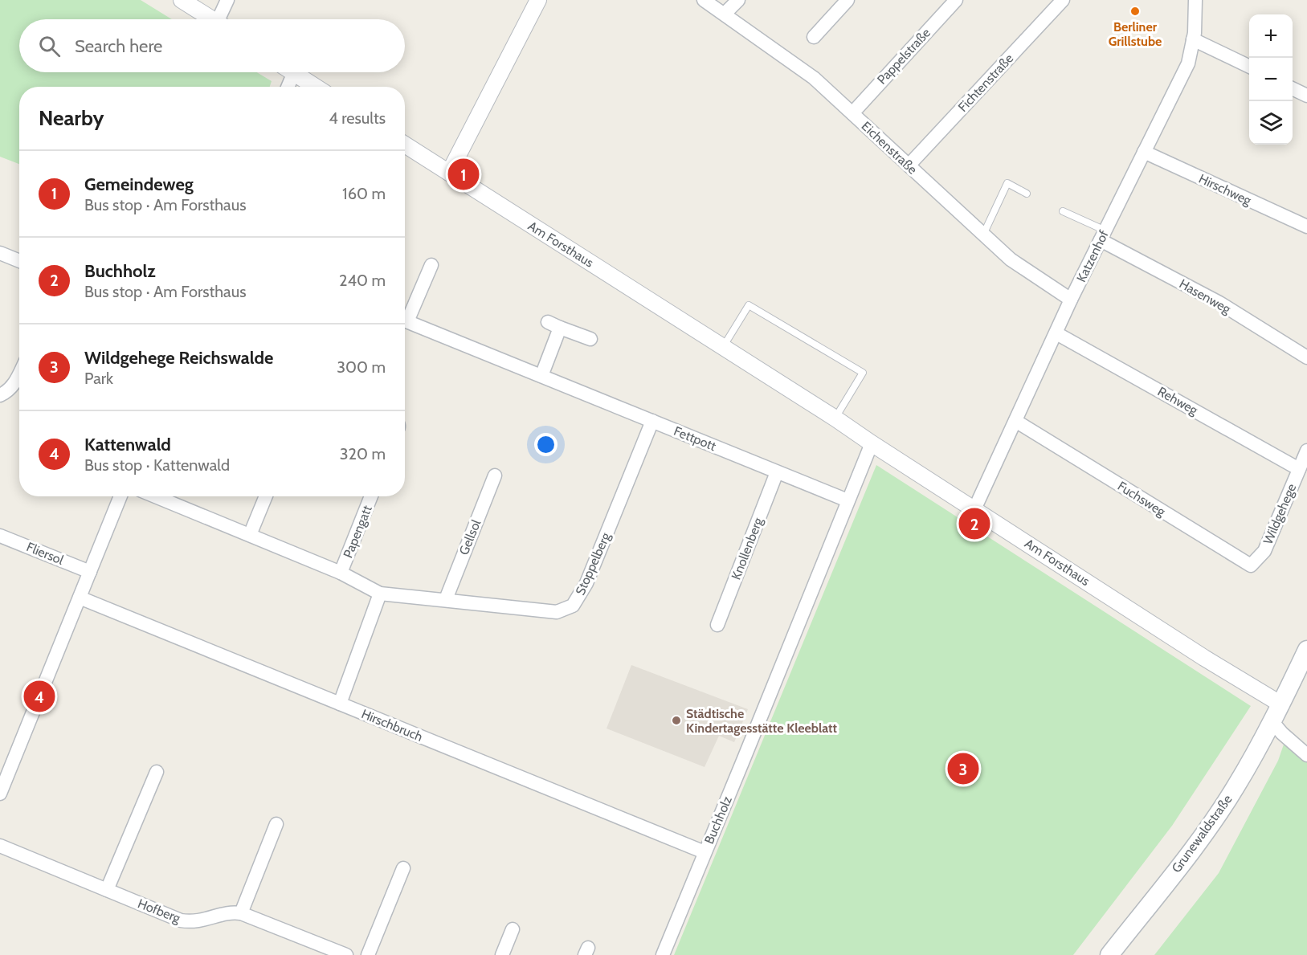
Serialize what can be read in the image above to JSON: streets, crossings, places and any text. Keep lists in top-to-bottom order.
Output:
{
  "streets": {
    "main road": ["Grunewaldstraße"],
    "street": [
      "Pappelstraße",
      "Fichtenstraße",
      "Eichenstraße",
      "Hirschweg",
      "Am Forsthaus",
      "Katzenhof",
      "Hasenweg",
      "Rehweg",
      "Fettpott",
      "Fuchsweg",
      "Wildgehege",
      "Papengatt",
      "Gellsol",
      "Knollenberg",
      "Fliersol",
      "Stoppelberg",
      "Hirschbruch",
      "Buchholz",
      "Hofberg"
    ]
  },
  "crossings": [
    ["Pappelstraße", "Eichenstraße"],
    ["Fichtenstraße", "Eichenstraße"],
    ["Eichenstraße", "Katzenhof"],
    ["Hirschweg", "Katzenhof"],
    ["Am Forsthaus", "Katzenhof"],
    ["Am Forsthaus", "Buchholz"],
    ["Am Forsthaus", "Grunewaldstraße"],
    ["Katzenhof", "Hasenweg"],
    ["Katzenhof", "Rehweg"],
    ["Katzenhof", "Fuchsweg"],
    ["Rehweg", "Wildgehege"],
    ["Fettpott", "Knollenberg"],
    ["Fettpott", "Stoppelberg"],
    ["Fettpott", "Buchholz"],
    ["Fuchsweg", "Wildgehege"],
    ["Papengatt", "Stoppelberg"],
    ["Gellsol", "Stoppelberg"],
    ["Hirschbruch", "Buchholz"]
  ],
  "places": ["Berliner Grillstube", "Städtische Kindertagesstätte Kleeblatt"],
  "page": {
    "map_buttons": ["+", "−"],
    "search": "Search here",
    "heading": ["Nearby", "4 results"],
    "list": [
      {
        "mark": "1",
        "name": "Gemeindeweg",
        "note": "Bus stop · Am Forsthaus",
        "value": "160 m"
      },
      {
        "mark": "2",
        "name": "Buchholz",
        "note": "Bus stop · Am Forsthaus",
        "value": "240 m"
      },
      {
        "mark": "3",
        "name": "Wildgehege Reichswalde",
        "note": "Park",
        "value": "300 m"
      },
      {
        "mark": "4",
        "name": "Kattenwald",
        "note": "Bus stop · Kattenwald",
        "value": "320 m"
      }
    ],
    "pins": [
      "1",
      "2",
      "4",
      "3"
    ]
  }
}
